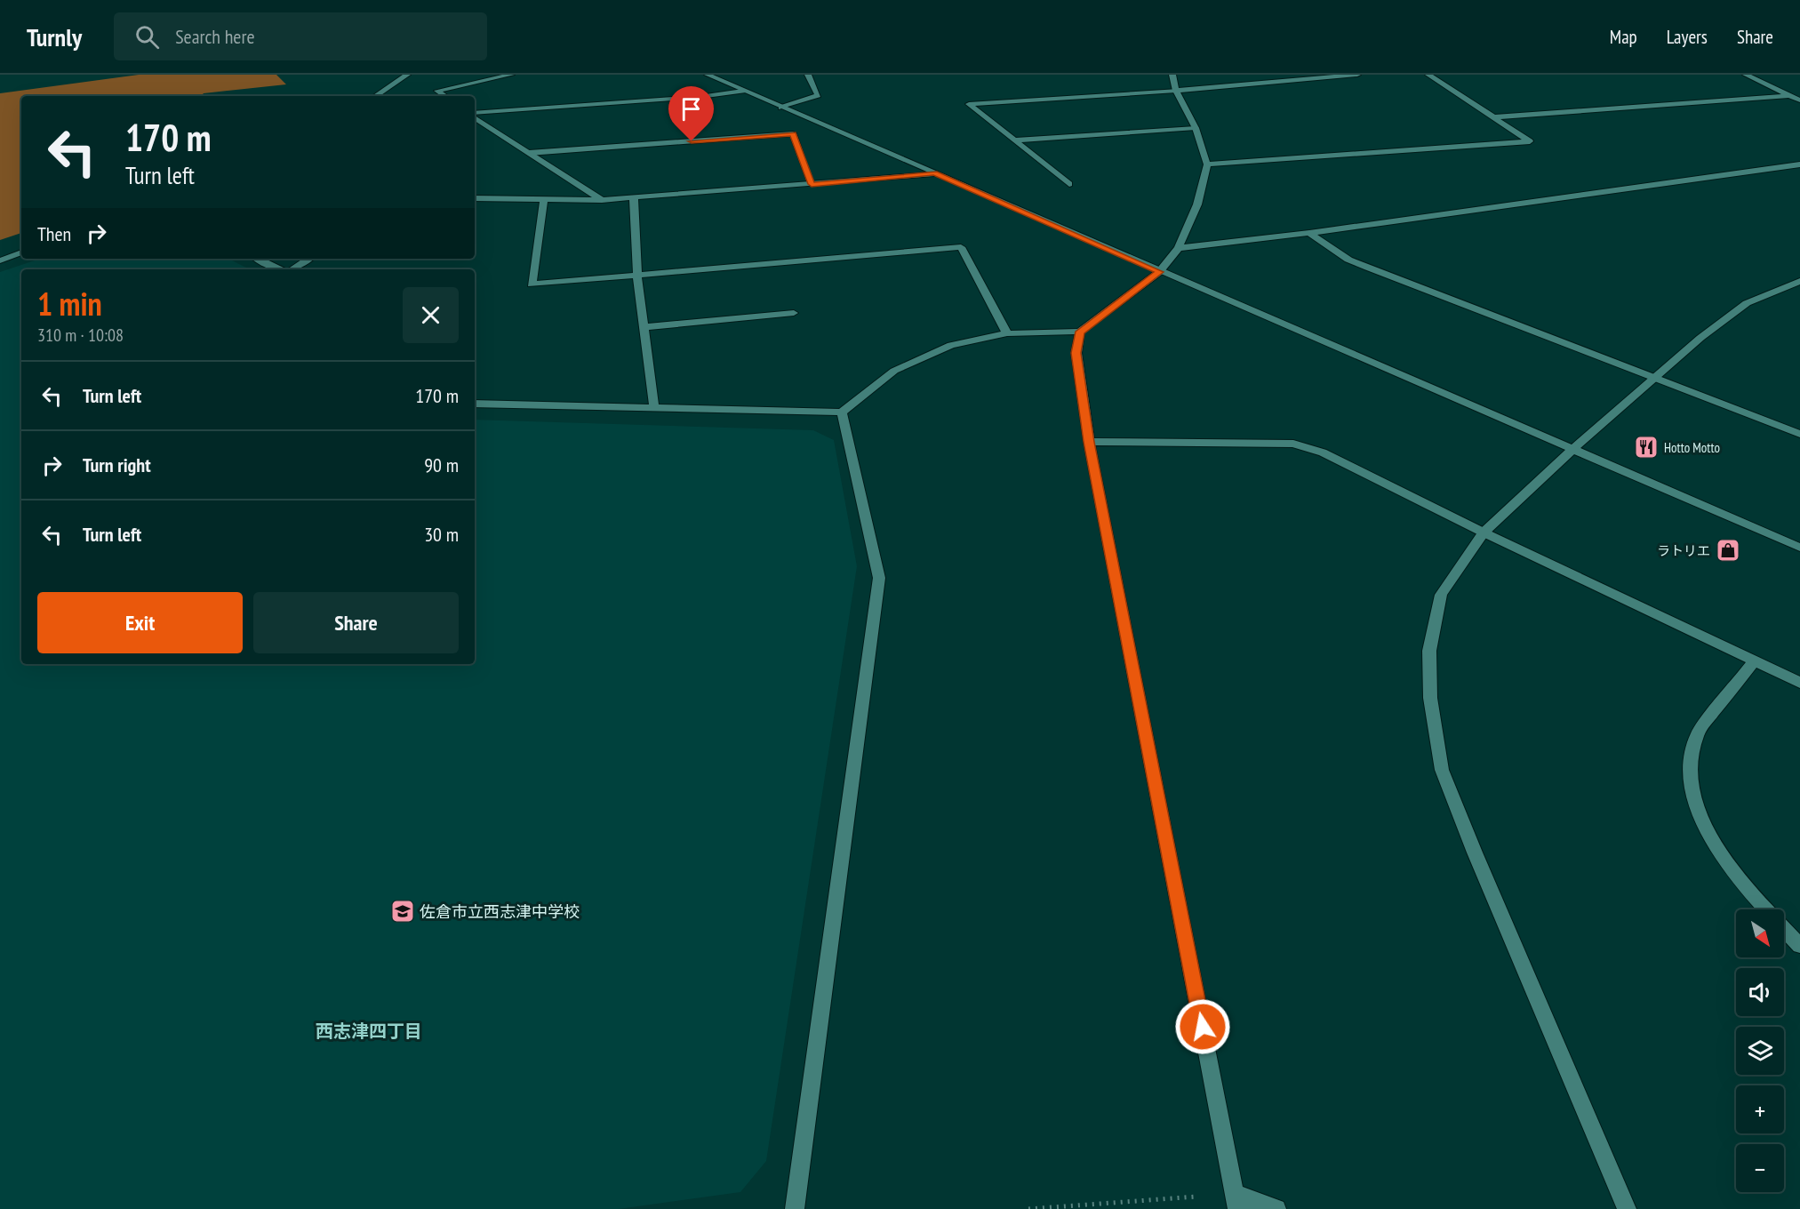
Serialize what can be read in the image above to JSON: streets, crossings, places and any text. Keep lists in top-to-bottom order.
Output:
{
  "districts": ["西志津四丁目"],
  "places": {
    "restaurant": ["Hotto Motto"],
    "shop": ["ラトリエ"],
    "school or university": ["佐倉市立西志津中学校"]
  },
  "north": "bottom right",
  "page": {
    "header": "Turnly",
    "search": "Search here",
    "nav": ["Map", "Layers", "Share"],
    "turn": ["170 m", "Turn left"],
    "then": "Then",
    "heading": ["1 min", "310 m · 10:08"],
    "list": [
      {
        "name": "Turn left",
        "value": "170 m"
      },
      {
        "name": "Turn right",
        "value": "90 m"
      },
      {
        "name": "Turn left",
        "value": "30 m"
      }
    ],
    "buttons": ["Exit", "Share"],
    "map_buttons": ["+", "−"]
  }
}
